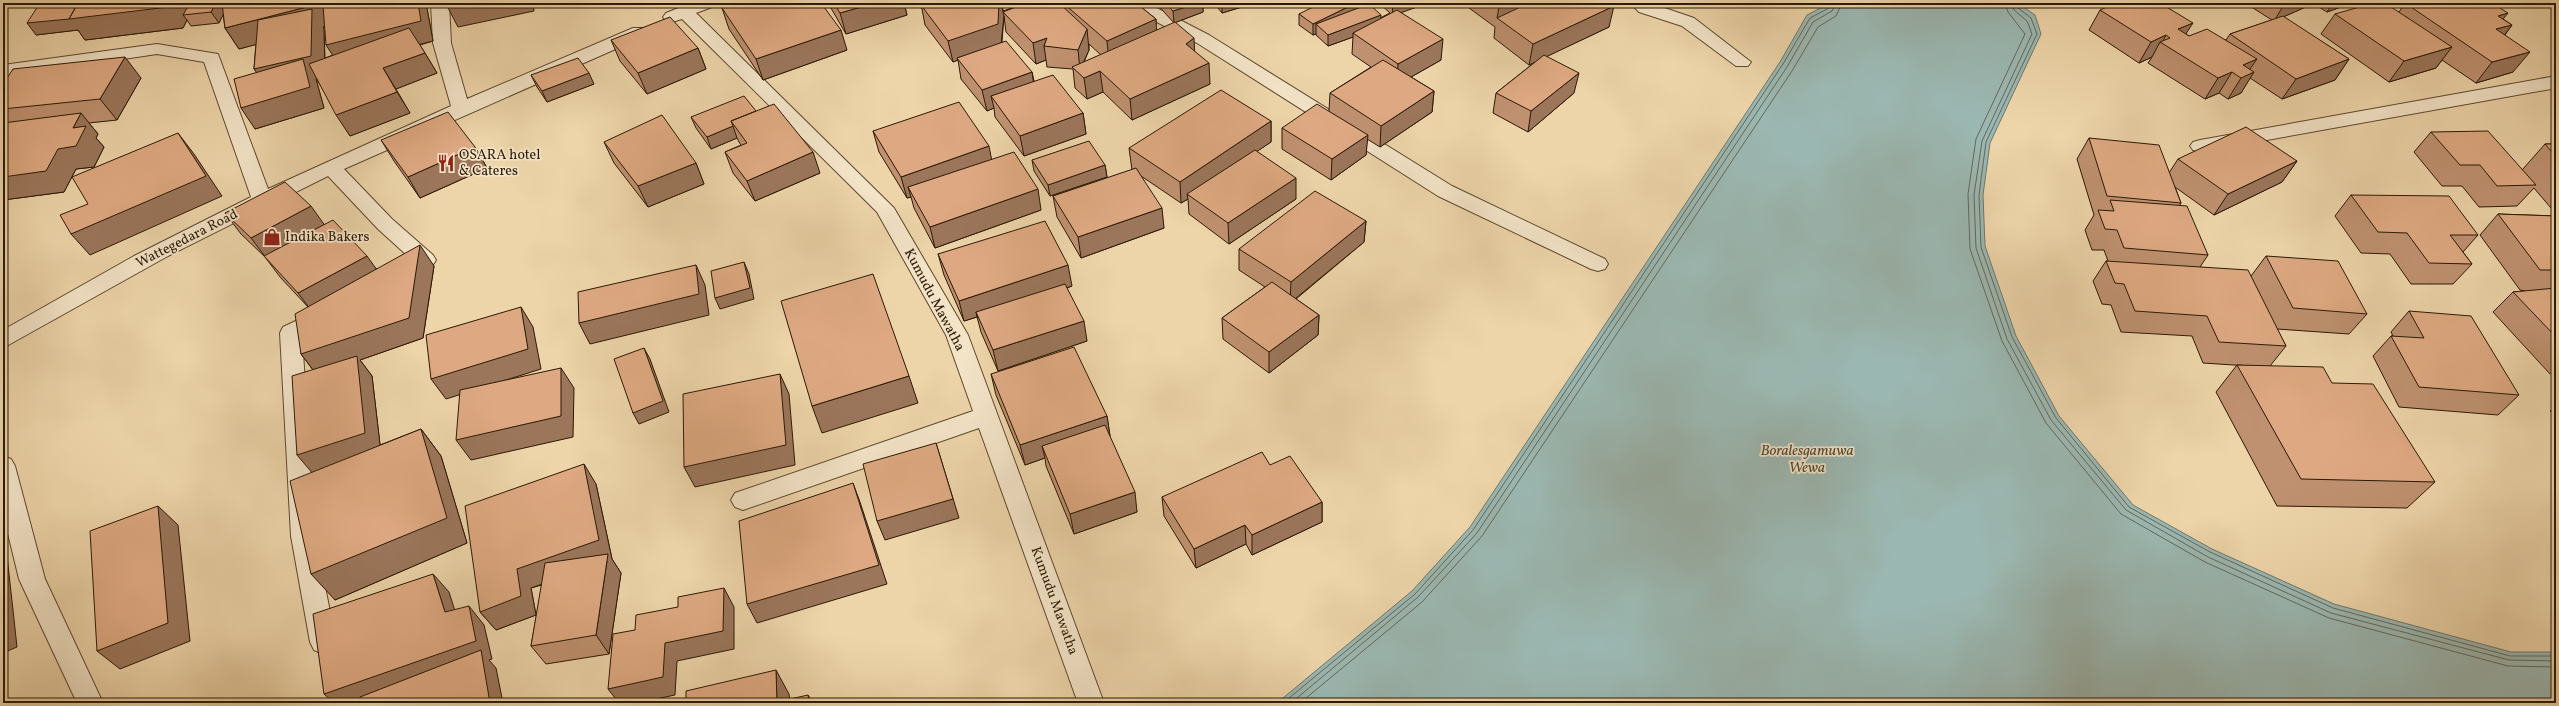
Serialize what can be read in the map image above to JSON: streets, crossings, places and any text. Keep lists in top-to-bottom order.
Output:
{
  "streets": {
    "street": ["Wattegedara Road", "Kumudu Mawatha"]
  },
  "crossings": [
    ["Wattegedara Road", "Kumudu Mawatha"]
  ],
  "water": ["Boralesgamuwa Wewa"],
  "places": {
    "restaurant": ["OSARA hotel & Cateres"],
    "shop": ["Indika Bakers"]
  }
}
